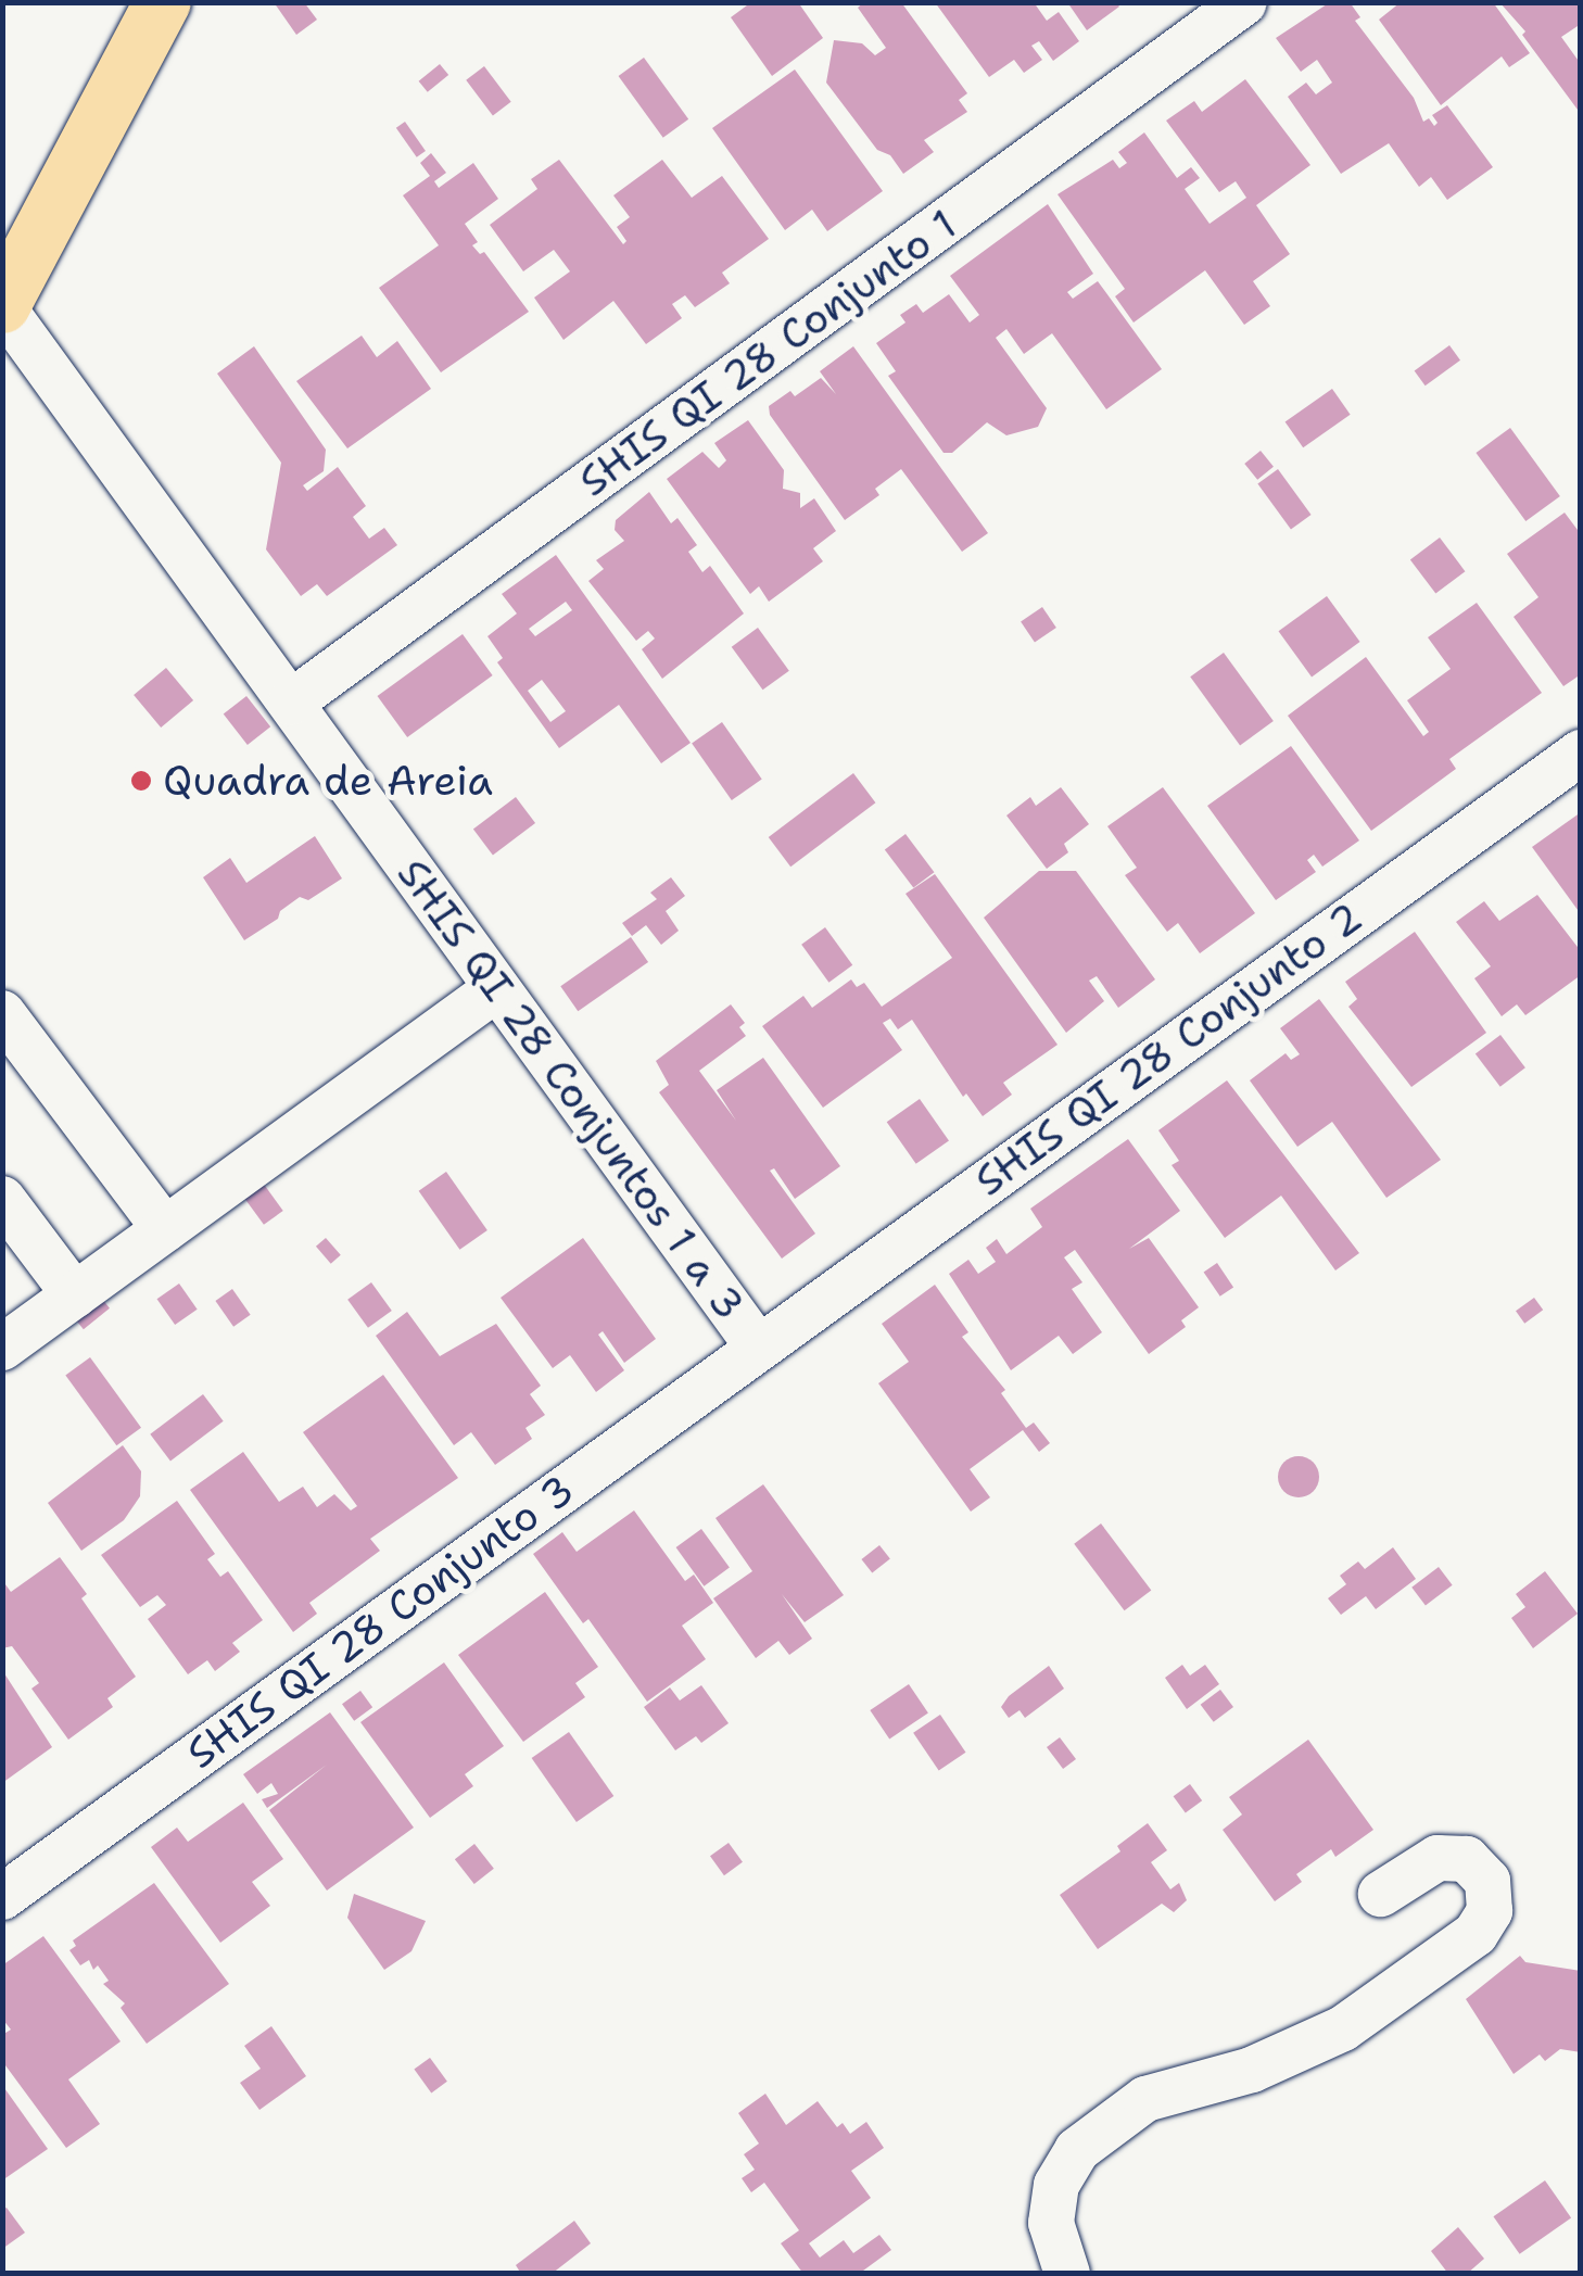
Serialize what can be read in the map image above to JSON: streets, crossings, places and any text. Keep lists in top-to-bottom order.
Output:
{
  "streets": {
    "street": [
      "SHIS QI 28 Conjunto 1",
      "SHIS QI 28 Conjunto 2",
      "SHIS QI 28 Conjuntos 1 a 3",
      "SHIS QI 28 Conjunto 3"
    ]
  },
  "crossings": [
    ["SHIS QI 28 Conjunto 1", "SHIS QI 28 Conjuntos 1 a 3"],
    ["SHIS QI 28 Conjunto 2", "SHIS QI 28 Conjuntos 1 a 3"],
    ["SHIS QI 28 Conjunto 2", "SHIS QI 28 Conjunto 3"],
    ["SHIS QI 28 Conjuntos 1 a 3", "SHIS QI 28 Conjunto 3"]
  ],
  "places": ["Quadra de Areia"]
}
